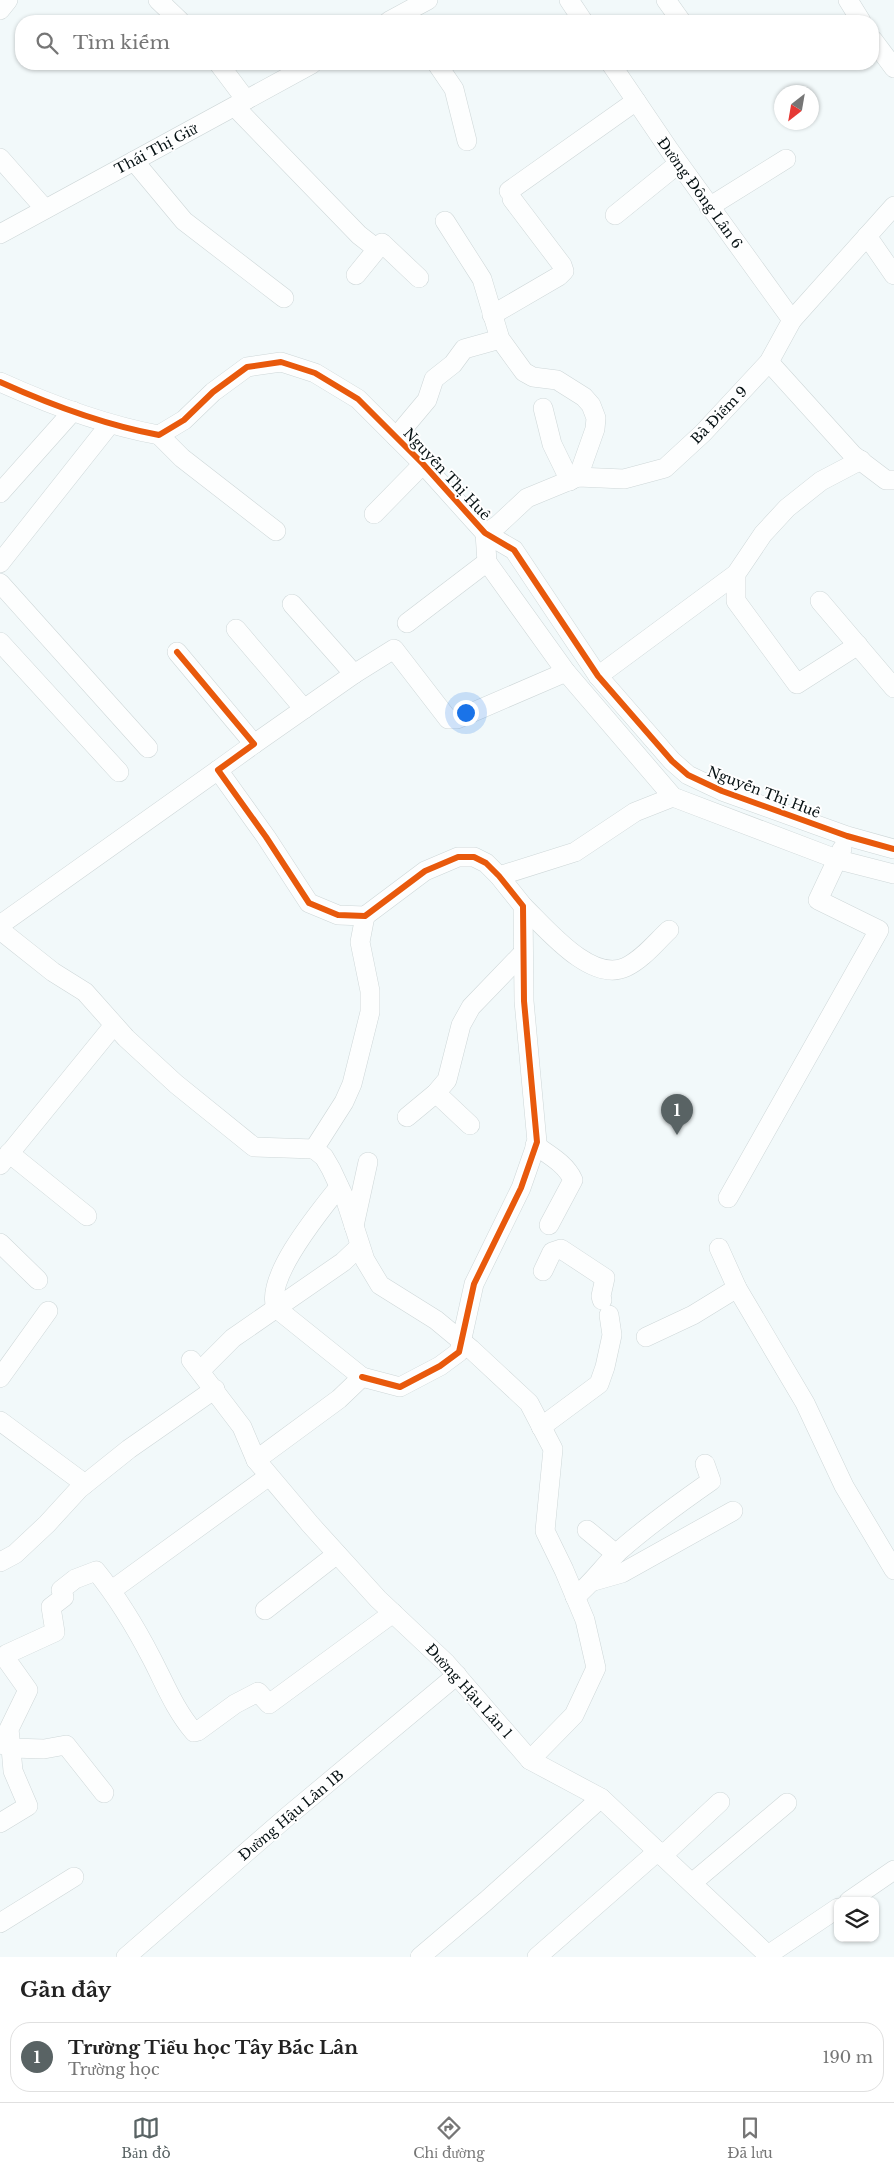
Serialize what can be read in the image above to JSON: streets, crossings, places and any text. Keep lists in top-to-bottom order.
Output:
{
  "streets": {
    "street": [
      "Thái Thị Giữ",
      "Đường Đông Lân 6",
      "Bà Điểm 9",
      "Nguyễn Thị Huê",
      "Đường Hậu Lân 1",
      "Đường Hậu Lân 1B"
    ]
  },
  "crossings": [
    ["Đường Đông Lân 6", "Bà Điểm 9"],
    ["Bà Điểm 9", "Nguyễn Thị Huê"],
    ["Đường Hậu Lân 1", "Đường Hậu Lân 1B"]
  ],
  "north": "bottom left",
  "page": {
    "search": "Tìm kiếm",
    "pins": "1",
    "heading": "Gần đây",
    "list": [
      {
        "mark": "1",
        "name": "Trường Tiểu học Tây Bắc Lân",
        "note": "Trường học",
        "value": "190 m"
      }
    ],
    "nav": ["Bản đồ", "Chỉ đường", "Đã lưu"]
  }
}
